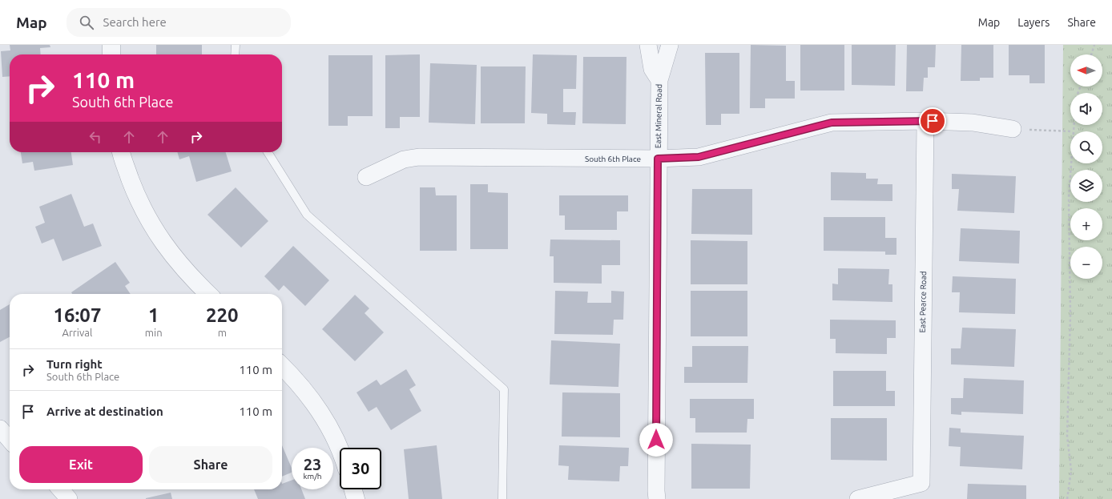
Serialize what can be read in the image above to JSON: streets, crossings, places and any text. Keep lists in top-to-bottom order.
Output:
{
  "streets": {
    "street": ["East Mineral Road", "South 6th Place", "East Pearce Road"]
  },
  "crossings": [
    ["East Mineral Road", "South 6th Place"],
    ["South 6th Place", "East Pearce Road"]
  ],
  "north": "left",
  "page": {
    "header": "Map",
    "search": "Search here",
    "nav": ["Map", "Layers", "Share"],
    "map_buttons": ["+", "−"],
    "turn": ["110 m", "South 6th Place"],
    "eta": [
      "16:07",
      "Arrival",
      "1",
      "min",
      "220",
      "m"
    ],
    "list": [
      {
        "name": "Turn right",
        "note": "South 6th Place",
        "value": "110 m"
      },
      {
        "name": "Arrive at destination",
        "value": "110 m"
      }
    ],
    "buttons": ["Exit", "Share"],
    "speed": "23 km/h",
    "limit": "30"
  }
}
